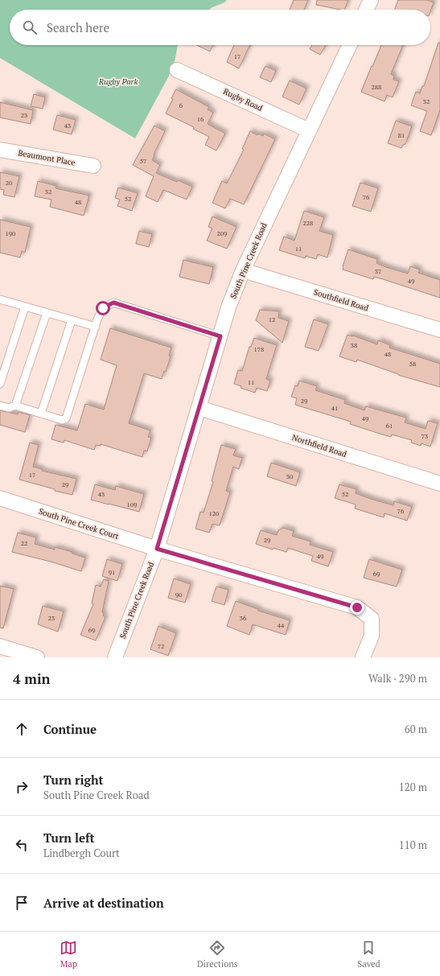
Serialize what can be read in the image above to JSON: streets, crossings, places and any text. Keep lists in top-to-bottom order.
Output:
{
  "streets": {
    "street": [
      "Rugby Road",
      "Beaumont Place",
      "South Pine Creek Road",
      "Southfield Road",
      "Northfield Road",
      "South Pine Creek Court"
    ]
  },
  "crossings": [
    ["Rugby Road", "South Pine Creek Road"],
    ["South Pine Creek Road", "Southfield Road"],
    ["South Pine Creek Road", "Northfield Road"],
    ["South Pine Creek Road", "South Pine Creek Court"]
  ],
  "parks": ["Rugby Park"],
  "house_numbers": [
    "17",
    "288",
    "32",
    "6",
    "23",
    "16",
    "43",
    "81",
    "57",
    "20",
    "32",
    "76",
    "52",
    "48",
    "228",
    "190",
    "209",
    "11",
    "37",
    "49",
    "12",
    "38",
    "178",
    "48",
    "58",
    "11",
    "29",
    "41",
    "49",
    "61",
    "73",
    "17",
    "30",
    "29",
    "43",
    "52",
    "109",
    "76",
    "120",
    "29",
    "22",
    "49",
    "91",
    "69",
    "90",
    "23",
    "36",
    "44",
    "69",
    "72"
  ],
  "page": {
    "search": "Search here",
    "heading": ["4 min", "Walk · 290 m"],
    "list": [
      ["Continue", "60 m"],
      ["Turn right", "South Pine Creek Road", "120 m"],
      ["Turn left", "Lindbergh Court", "110 m"],
      "Arrive at destination"
    ],
    "nav": ["Map", "Directions", "Saved"]
  }
}
